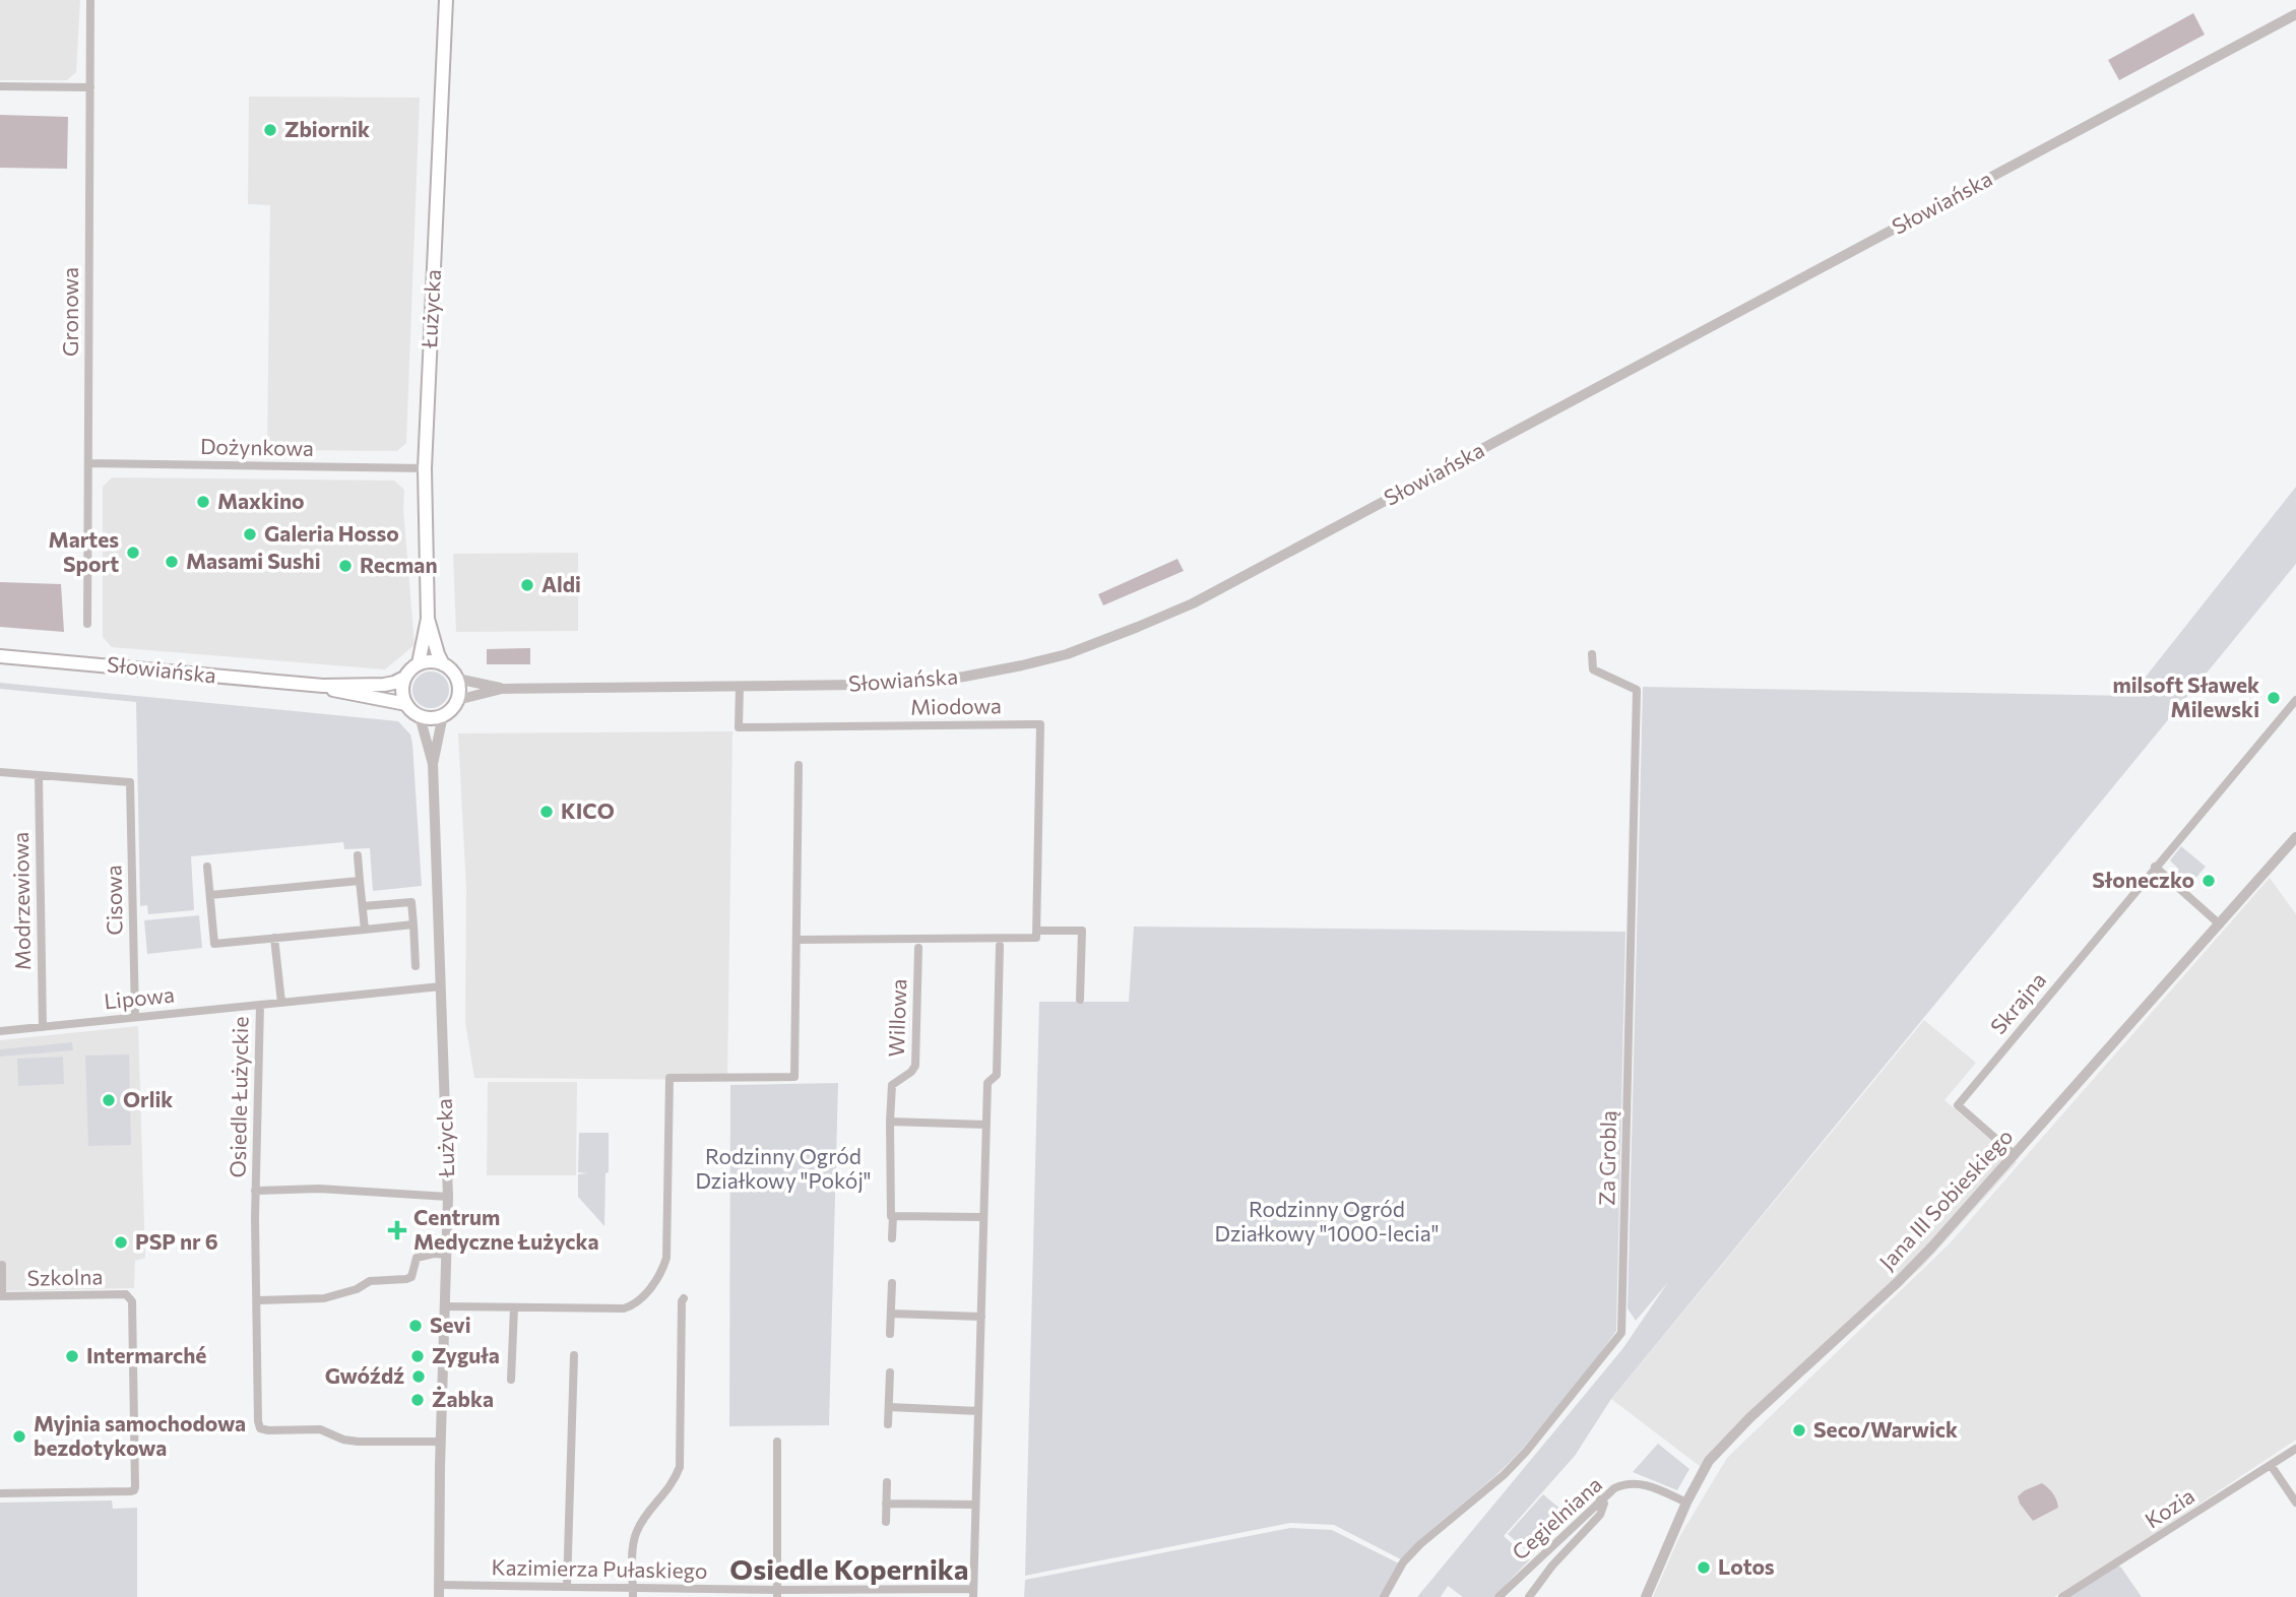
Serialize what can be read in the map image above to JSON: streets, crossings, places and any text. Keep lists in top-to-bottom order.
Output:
{
  "streets": {
    "main road": ["Słowiańska", "Łużycka"],
    "street": [
      "Gronowa",
      "Dożynkowa",
      "Miodowa",
      "Cisowa",
      "Modrzewiowa",
      "Lipowa",
      "Skrajna",
      "Willowa",
      "Osiedle Łużyckie",
      "Za Groblą",
      "Jana III Sobieskiego",
      "Szkolna",
      "Kozia",
      "Cegielniana",
      "Kazimierza Pułaskiego"
    ]
  },
  "crossings": [
    ["Słowiańska", "Łużycka"],
    ["Słowiańska", "Miodowa"],
    ["Łużycka", "Dożynkowa"],
    ["Łużycka", "Lipowa"],
    ["Łużycka", "Osiedle Łużyckie"],
    ["Łużycka", "Kazimierza Pułaskiego"],
    ["Gronowa", "Dożynkowa"],
    ["Cisowa", "Modrzewiowa"],
    ["Cisowa", "Lipowa"],
    ["Modrzewiowa", "Lipowa"],
    ["Lipowa", "Osiedle Łużyckie"],
    ["Skrajna", "Jana III Sobieskiego"],
    ["Jana III Sobieskiego", "Cegielniana"]
  ],
  "districts": ["Osiedle Kopernika"],
  "parks": ["Rodzinny Ogród Działkowy \"Pokój\"", "Rodzinny Ogród Działkowy \"1000-lecia\""],
  "places": {
    "other": [
      "Zbiornik",
      "Maxkino",
      "Galeria Hosso",
      "Martes Sport",
      "Masami Sushi",
      "Recman",
      "Aldi",
      "milsoft Sławek Milewski",
      "KICO",
      "Słoneczko",
      "Orlik",
      "PSP nr 6",
      "Sevi",
      "Intermarché",
      "Zyguła",
      "Gwóźdź",
      "Żabka",
      "Seco/Warwick",
      "Myjnia samochodowa bezdotykowa",
      "Lotos"
    ],
    "health": ["Centrum Medyczne Łużycka"]
  }
}
